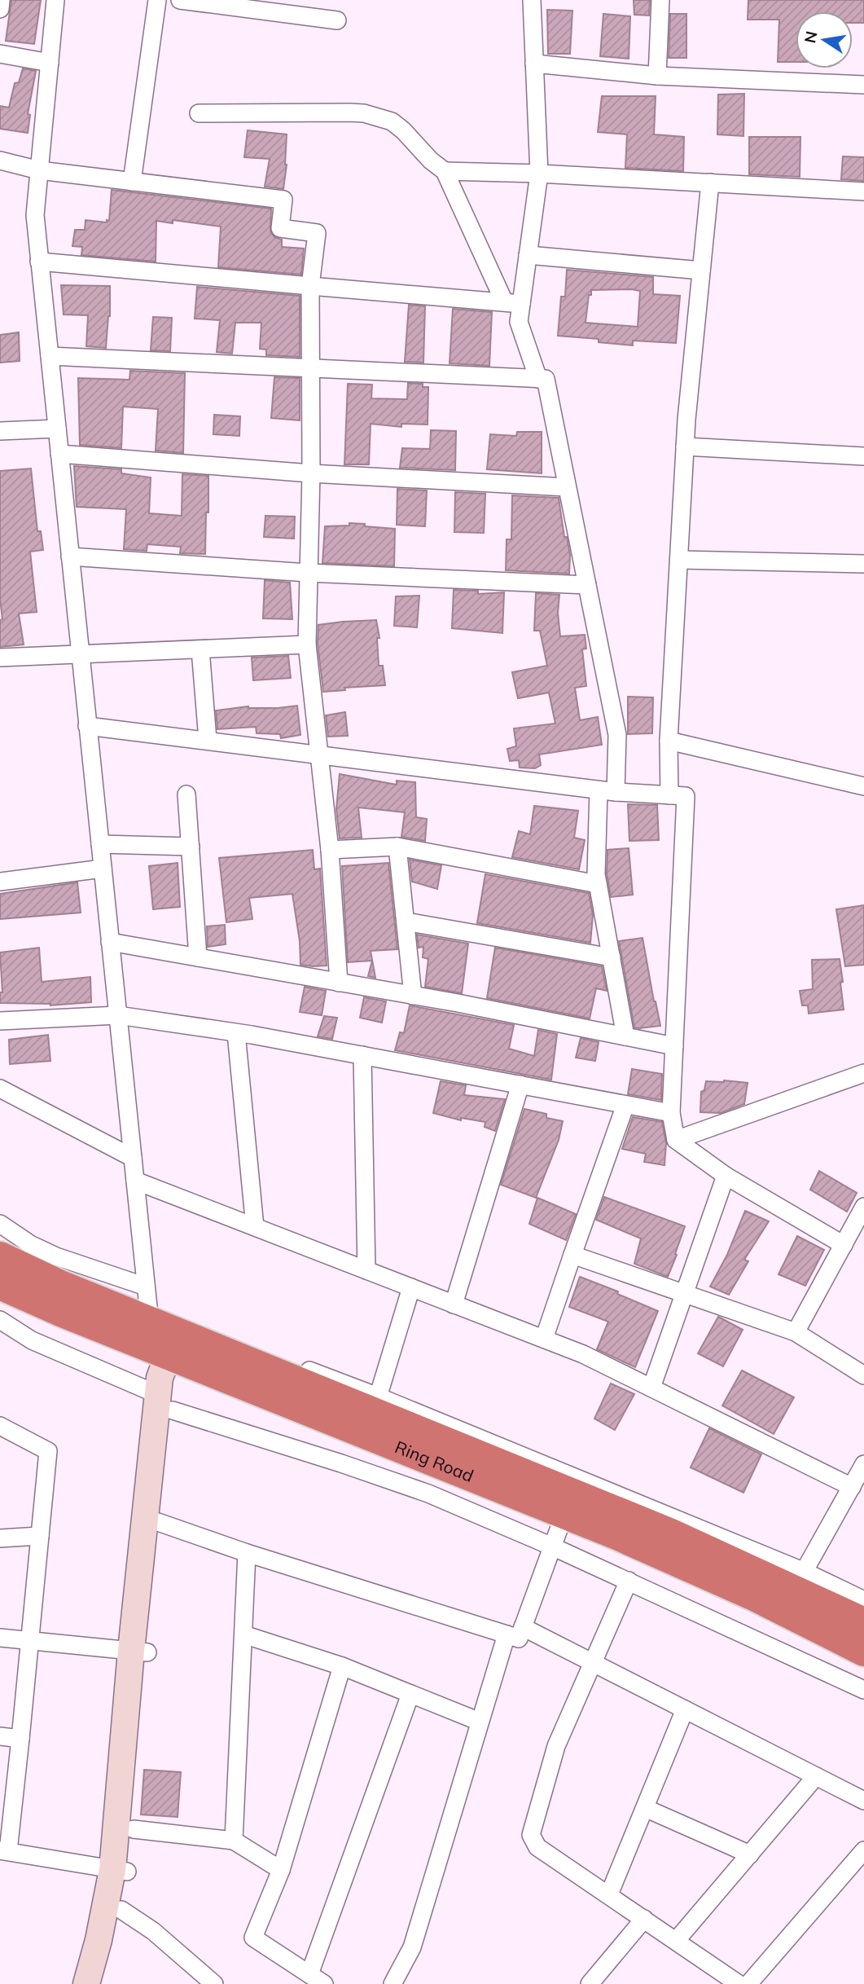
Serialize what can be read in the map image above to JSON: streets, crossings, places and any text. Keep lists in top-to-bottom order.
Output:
{
  "streets": {
    "highway": ["Ring Road"]
  },
  "north": "left"
}
